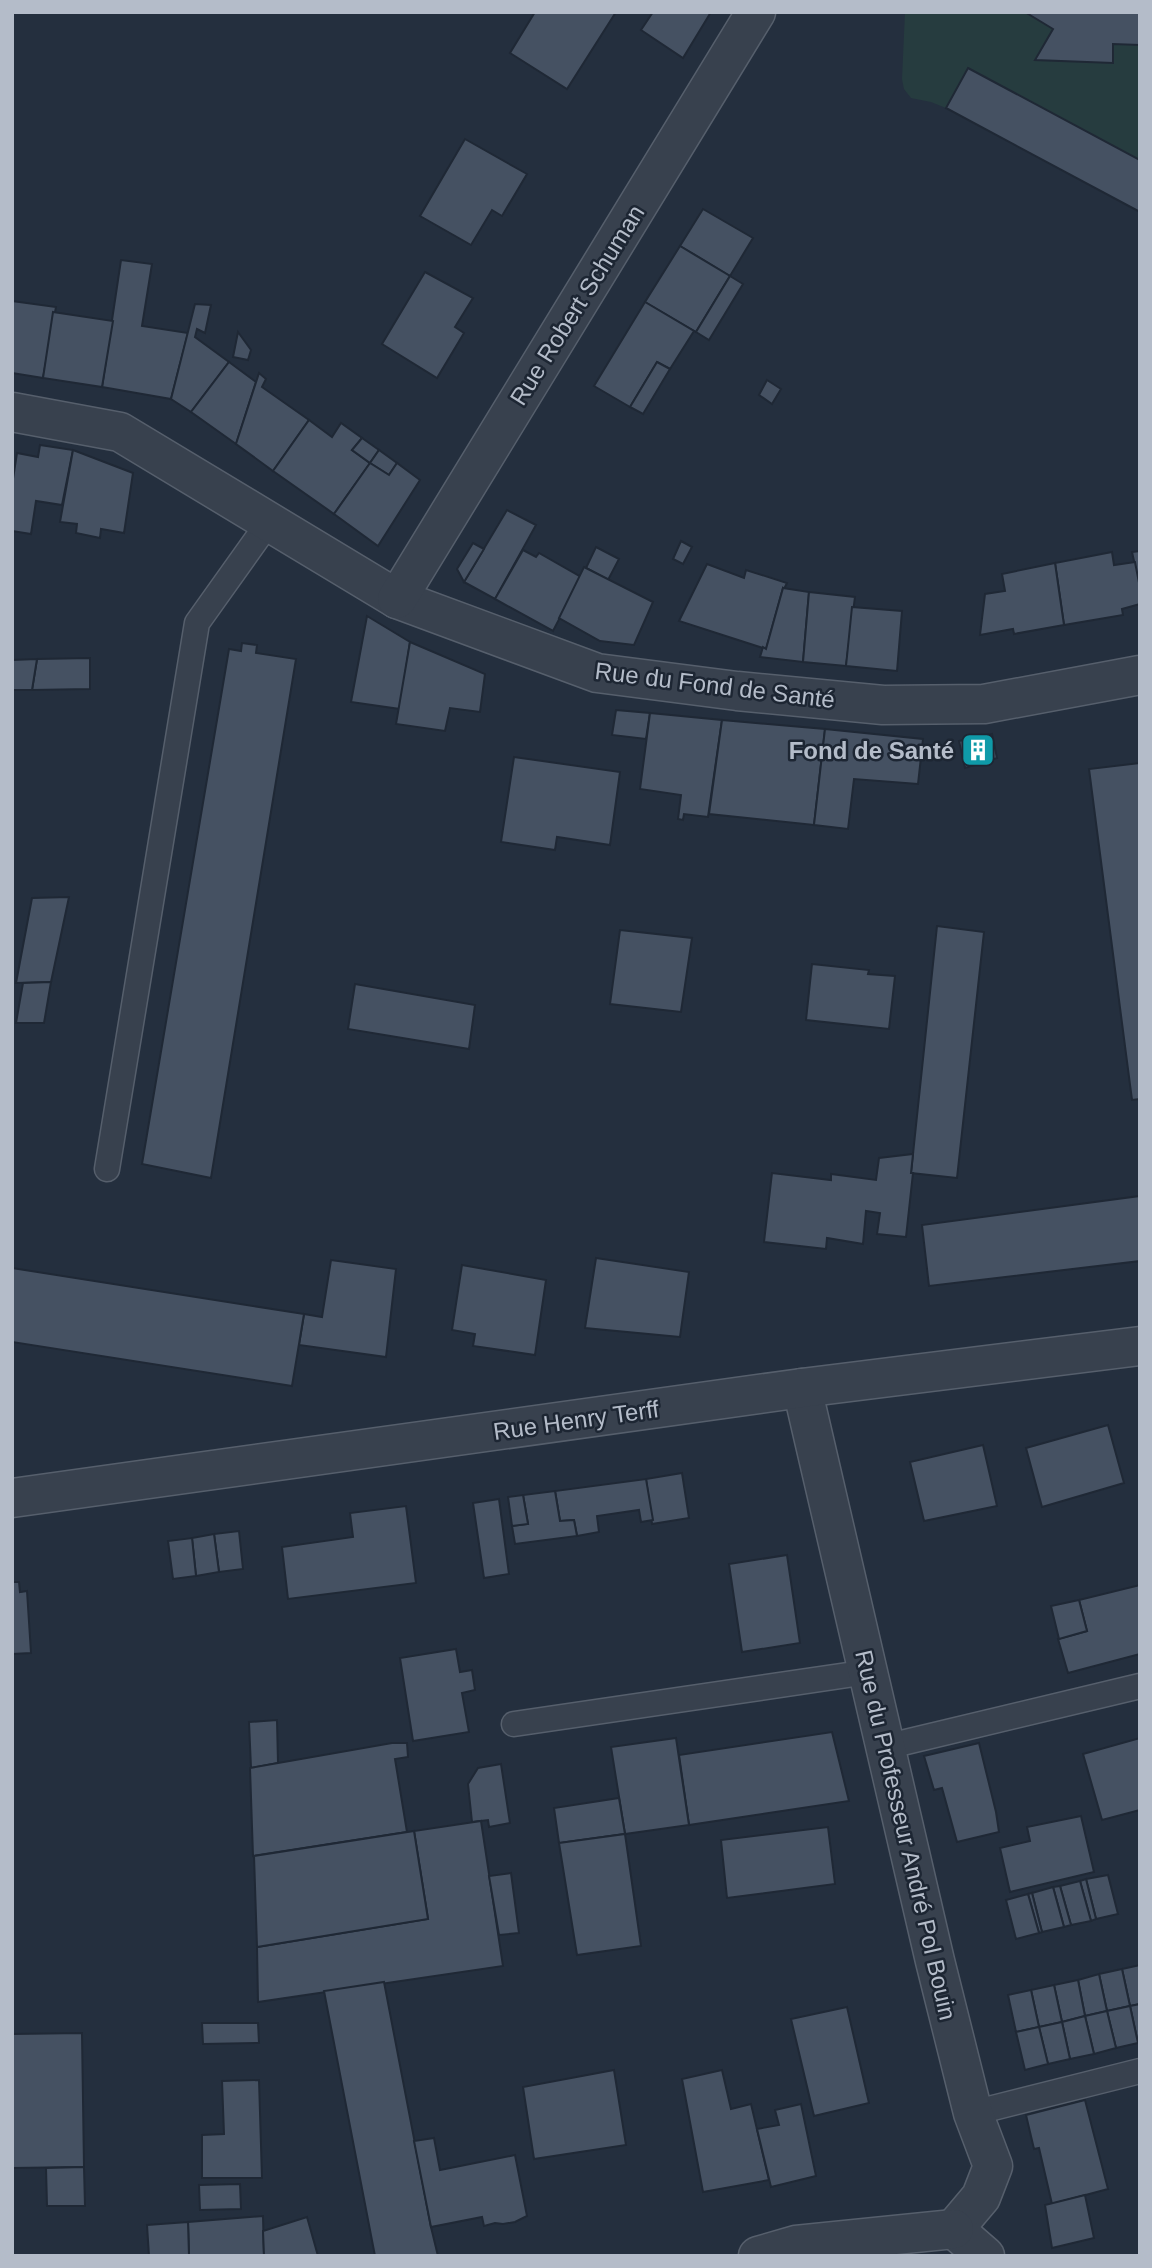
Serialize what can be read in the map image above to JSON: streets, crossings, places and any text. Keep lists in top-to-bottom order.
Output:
{
  "streets": {
    "street": [
      "Rue Robert Schuman",
      "Rue du Fond de Santé",
      "Rue Henry Terff",
      "Rue du Professeur André Pol Bouin"
    ]
  },
  "crossings": [
    ["Rue Robert Schuman", "Rue du Fond de Santé"],
    ["Rue Henry Terff", "Rue du Professeur André Pol Bouin"]
  ],
  "places": {
    "building": ["Fond de Santé"]
  }
}
